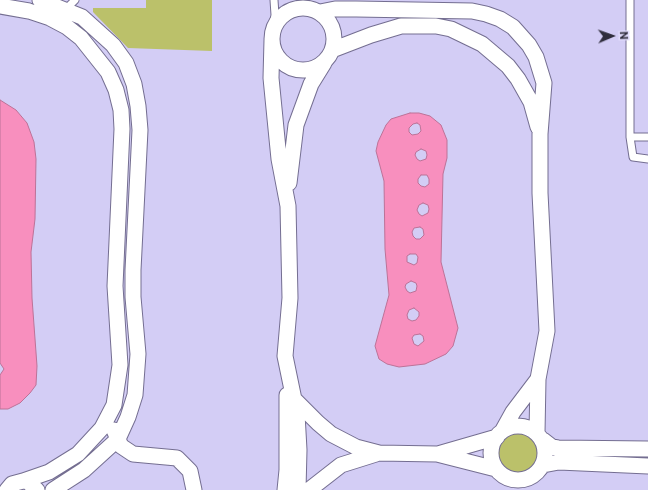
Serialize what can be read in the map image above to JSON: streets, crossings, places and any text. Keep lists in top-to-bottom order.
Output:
{
  "north": "right"
}
